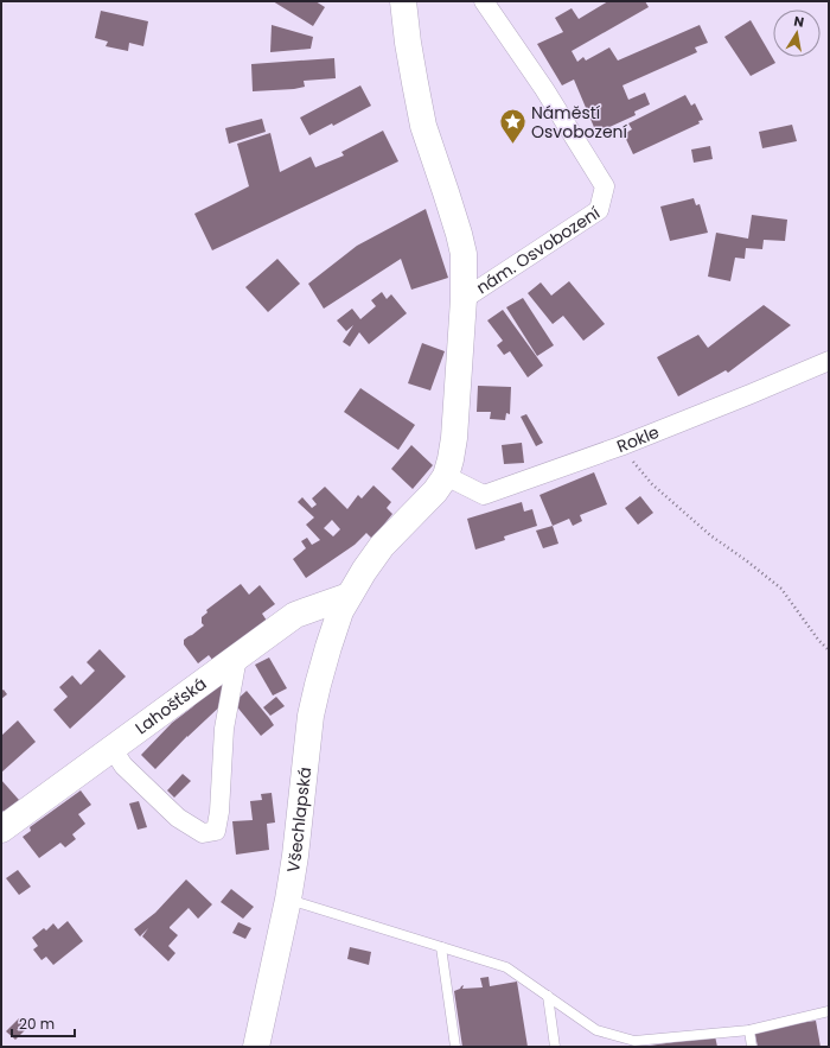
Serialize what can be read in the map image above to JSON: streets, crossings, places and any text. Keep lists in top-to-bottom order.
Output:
{
  "streets": {
    "street": [
      "nám. Osvobození",
      "Rokle",
      "Lahošťská",
      "Všechlapská"
    ]
  },
  "crossings": [
    ["Rokle", "Všechlapská"],
    ["Lahošťská", "Všechlapská"]
  ],
  "places": {
    "place": ["Náměstí Osvobození"]
  },
  "scale_bar": "20 m",
  "north": "top"
}
